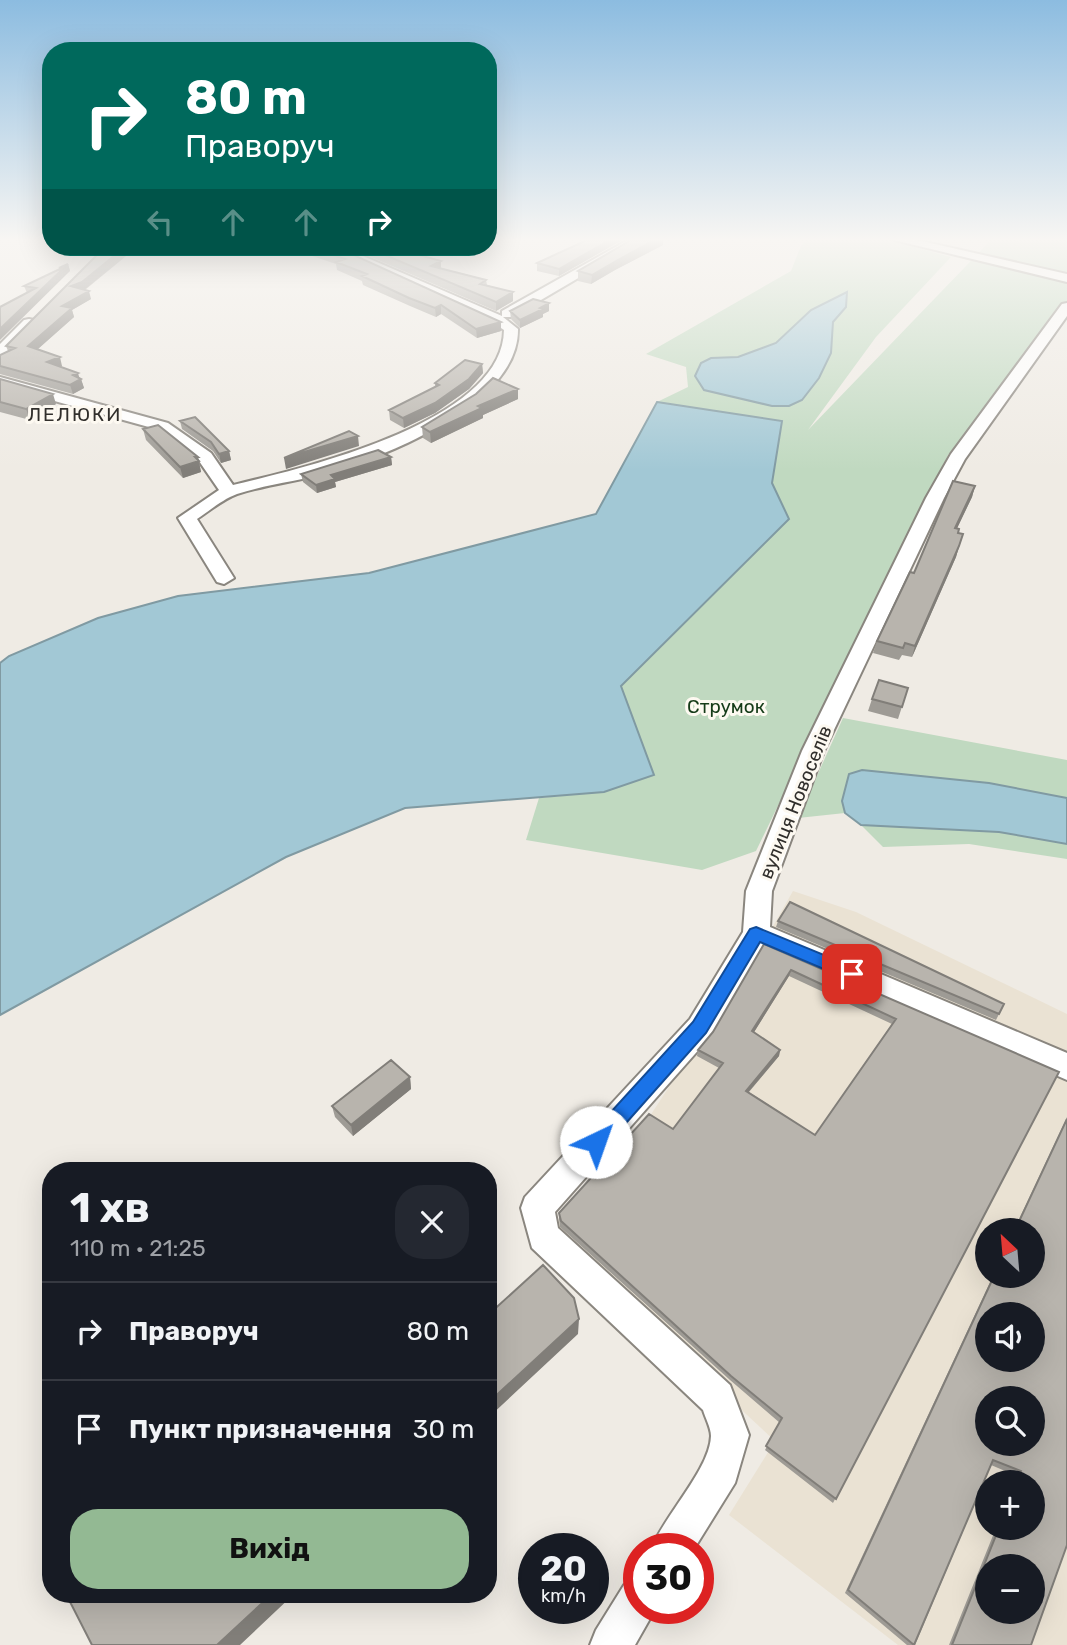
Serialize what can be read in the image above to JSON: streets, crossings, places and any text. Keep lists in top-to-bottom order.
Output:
{
  "streets": {
    "street": ["вулиця Новоселів"]
  },
  "districts": ["ЛЕЛЮКИ"],
  "parks": ["Струмок"],
  "north": "top left",
  "page": {
    "turn": ["80 m", "Праворуч"],
    "heading": ["1 хв", "110 m · 21:25"],
    "map_buttons": ["+", "−"],
    "list": [
      {
        "name": "Праворуч",
        "value": "80 m"
      },
      {
        "name": "Пункт призначення",
        "value": "30 m"
      }
    ],
    "buttons": "Вихід",
    "speed": "20 km/h",
    "limit": "30"
  }
}
